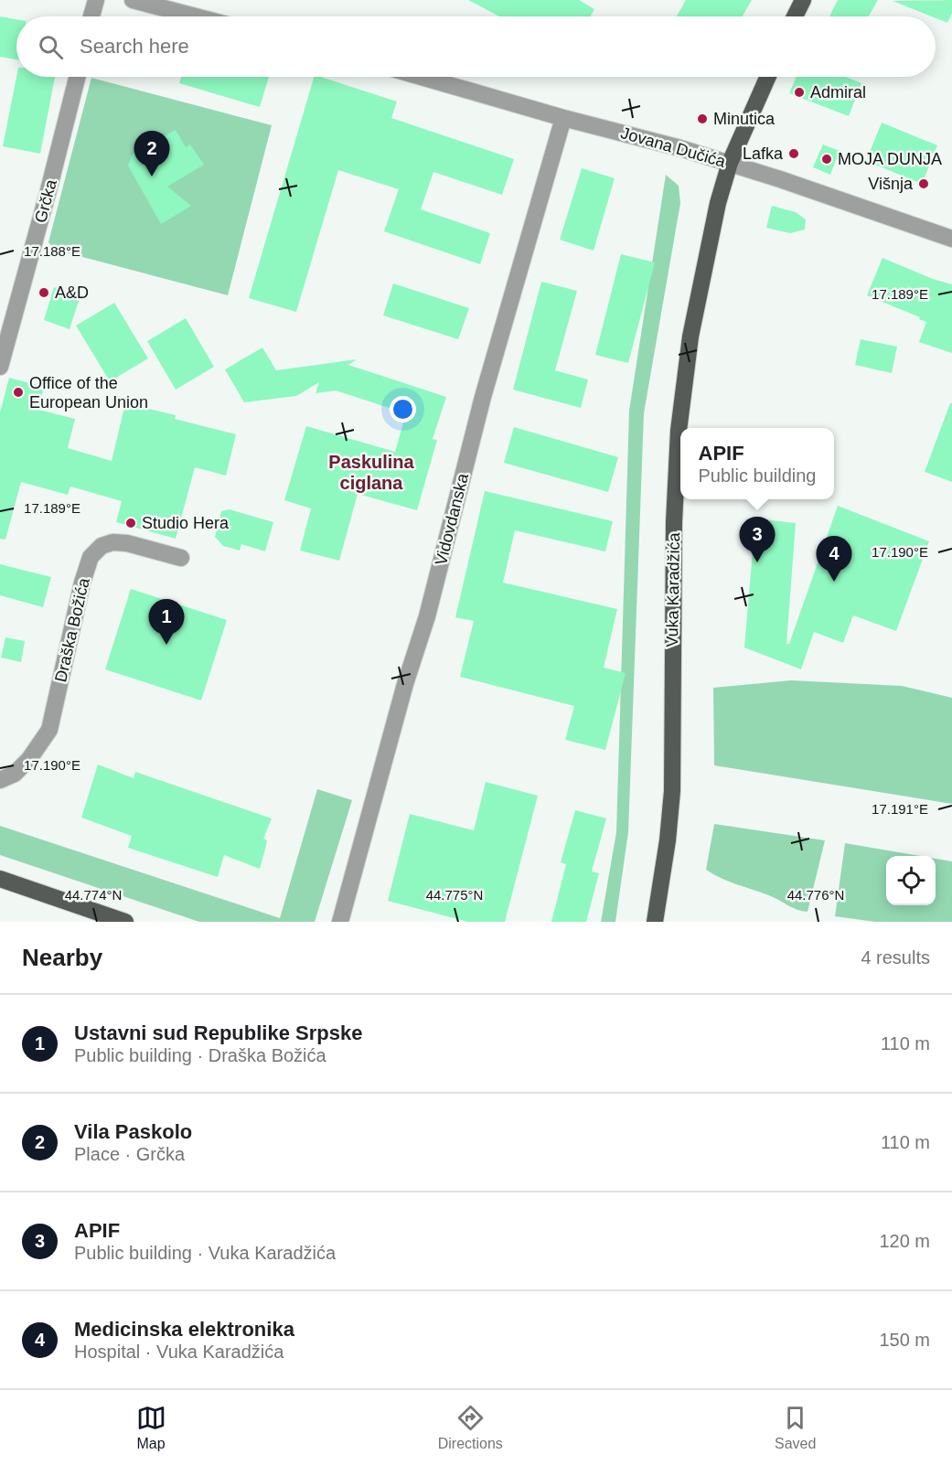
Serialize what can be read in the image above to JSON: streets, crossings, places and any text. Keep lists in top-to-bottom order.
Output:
{
  "streets": {
    "main road": ["Vuka Karadžića"],
    "street": [
      "Jovana Dučića",
      "Grčka",
      "Vidovdanska",
      "Draška Božića"
    ]
  },
  "crossings": [
    ["Jovana Dučića", "Vidovdanska"],
    ["Jovana Dučića", "Vuka Karadžića"]
  ],
  "districts": ["Paskulina ciglana"],
  "places": [
    "Admiral",
    "Minutica",
    "Lafka",
    "MOJA DUNJA",
    "Višnja",
    "A&D",
    "Office of the European Union",
    "Studio Hera"
  ],
  "page": {
    "search": "Search here",
    "pins": [
      "2",
      "3",
      "4",
      "1"
    ],
    "popup": ["APIF", "Public building"],
    "heading": ["Nearby", "4 results"],
    "list": [
      {
        "mark": "1",
        "name": "Ustavni sud Republike Srpske",
        "note": "Public building · Draška Božića",
        "value": "110 m"
      },
      {
        "mark": "2",
        "name": "Vila Paskolo",
        "note": "Place · Grčka",
        "value": "110 m"
      },
      {
        "mark": "3",
        "name": "APIF",
        "note": "Public building · Vuka Karadžića",
        "value": "120 m"
      },
      {
        "mark": "4",
        "name": "Medicinska elektronika",
        "note": "Hospital · Vuka Karadžića",
        "value": "150 m"
      }
    ],
    "nav": ["Map", "Directions", "Saved"]
  },
  "coordinates": [
    "17.188°E",
    "17.189°E",
    "17.190°E",
    "17.191°E",
    "44.774°N",
    "44.775°N",
    "44.776°N"
  ]
}
